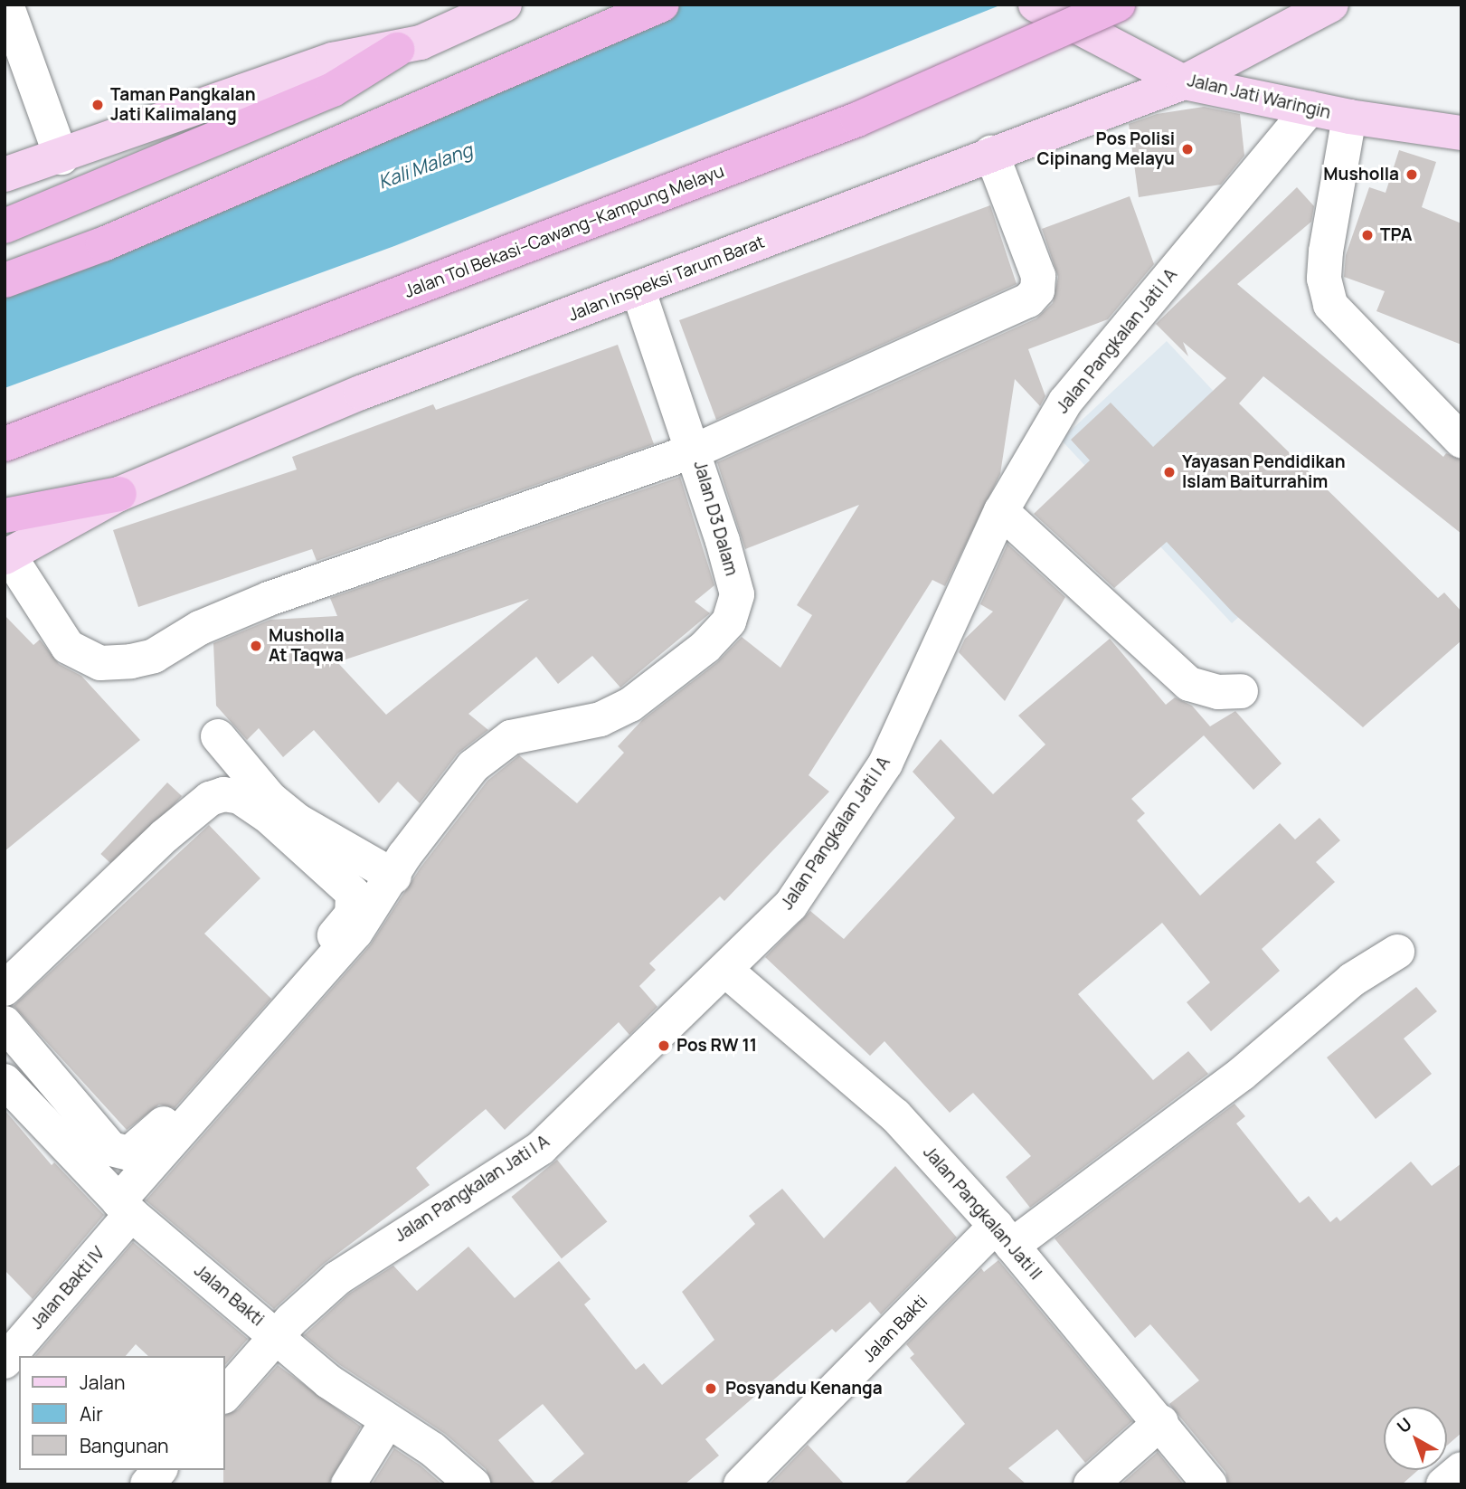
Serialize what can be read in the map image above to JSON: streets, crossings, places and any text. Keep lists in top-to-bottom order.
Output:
{
  "streets": {
    "highway": ["Jalan Tol Bekasi–Cawang–Kampung Melayu"],
    "main road": ["Jalan Jati Waringin", "Jalan Inspeksi Tarum Barat"],
    "street": [
      "Jalan Pangkalan Jati I A",
      "Jalan D3 Dalam",
      "Jalan Pangkalan Jati II",
      "Jalan Bakti IV",
      "Jalan Bakti"
    ]
  },
  "crossings": [
    ["Jalan Jati Waringin", "Jalan Inspeksi Tarum Barat"],
    ["Jalan Jati Waringin", "Jalan Pangkalan Jati I A"],
    ["Jalan Inspeksi Tarum Barat", "Jalan D3 Dalam"],
    ["Jalan Pangkalan Jati I A", "Jalan Pangkalan Jati II"],
    ["Jalan Pangkalan Jati I A", "Jalan Bakti"],
    ["Jalan D3 Dalam", "Jalan Bakti IV"],
    ["Jalan D3 Dalam", "Jalan Bakti"],
    ["Jalan Pangkalan Jati II", "Jalan Bakti"],
    ["Jalan Bakti IV", "Jalan Bakti"]
  ],
  "water": ["Kali Malang"],
  "places": [
    "Taman Pangkalan Jati Kalimalang",
    "Pos Polisi Cipinang Melayu",
    "Musholla",
    "TPA",
    "Yayasan Pendidikan Islam Baiturrahim",
    "Musholla At Taqwa",
    "Pos RW 11",
    "Posyandu Kenanga"
  ],
  "legend": ["Jalan", "Air", "Bangunan"],
  "north": "top left"
}
